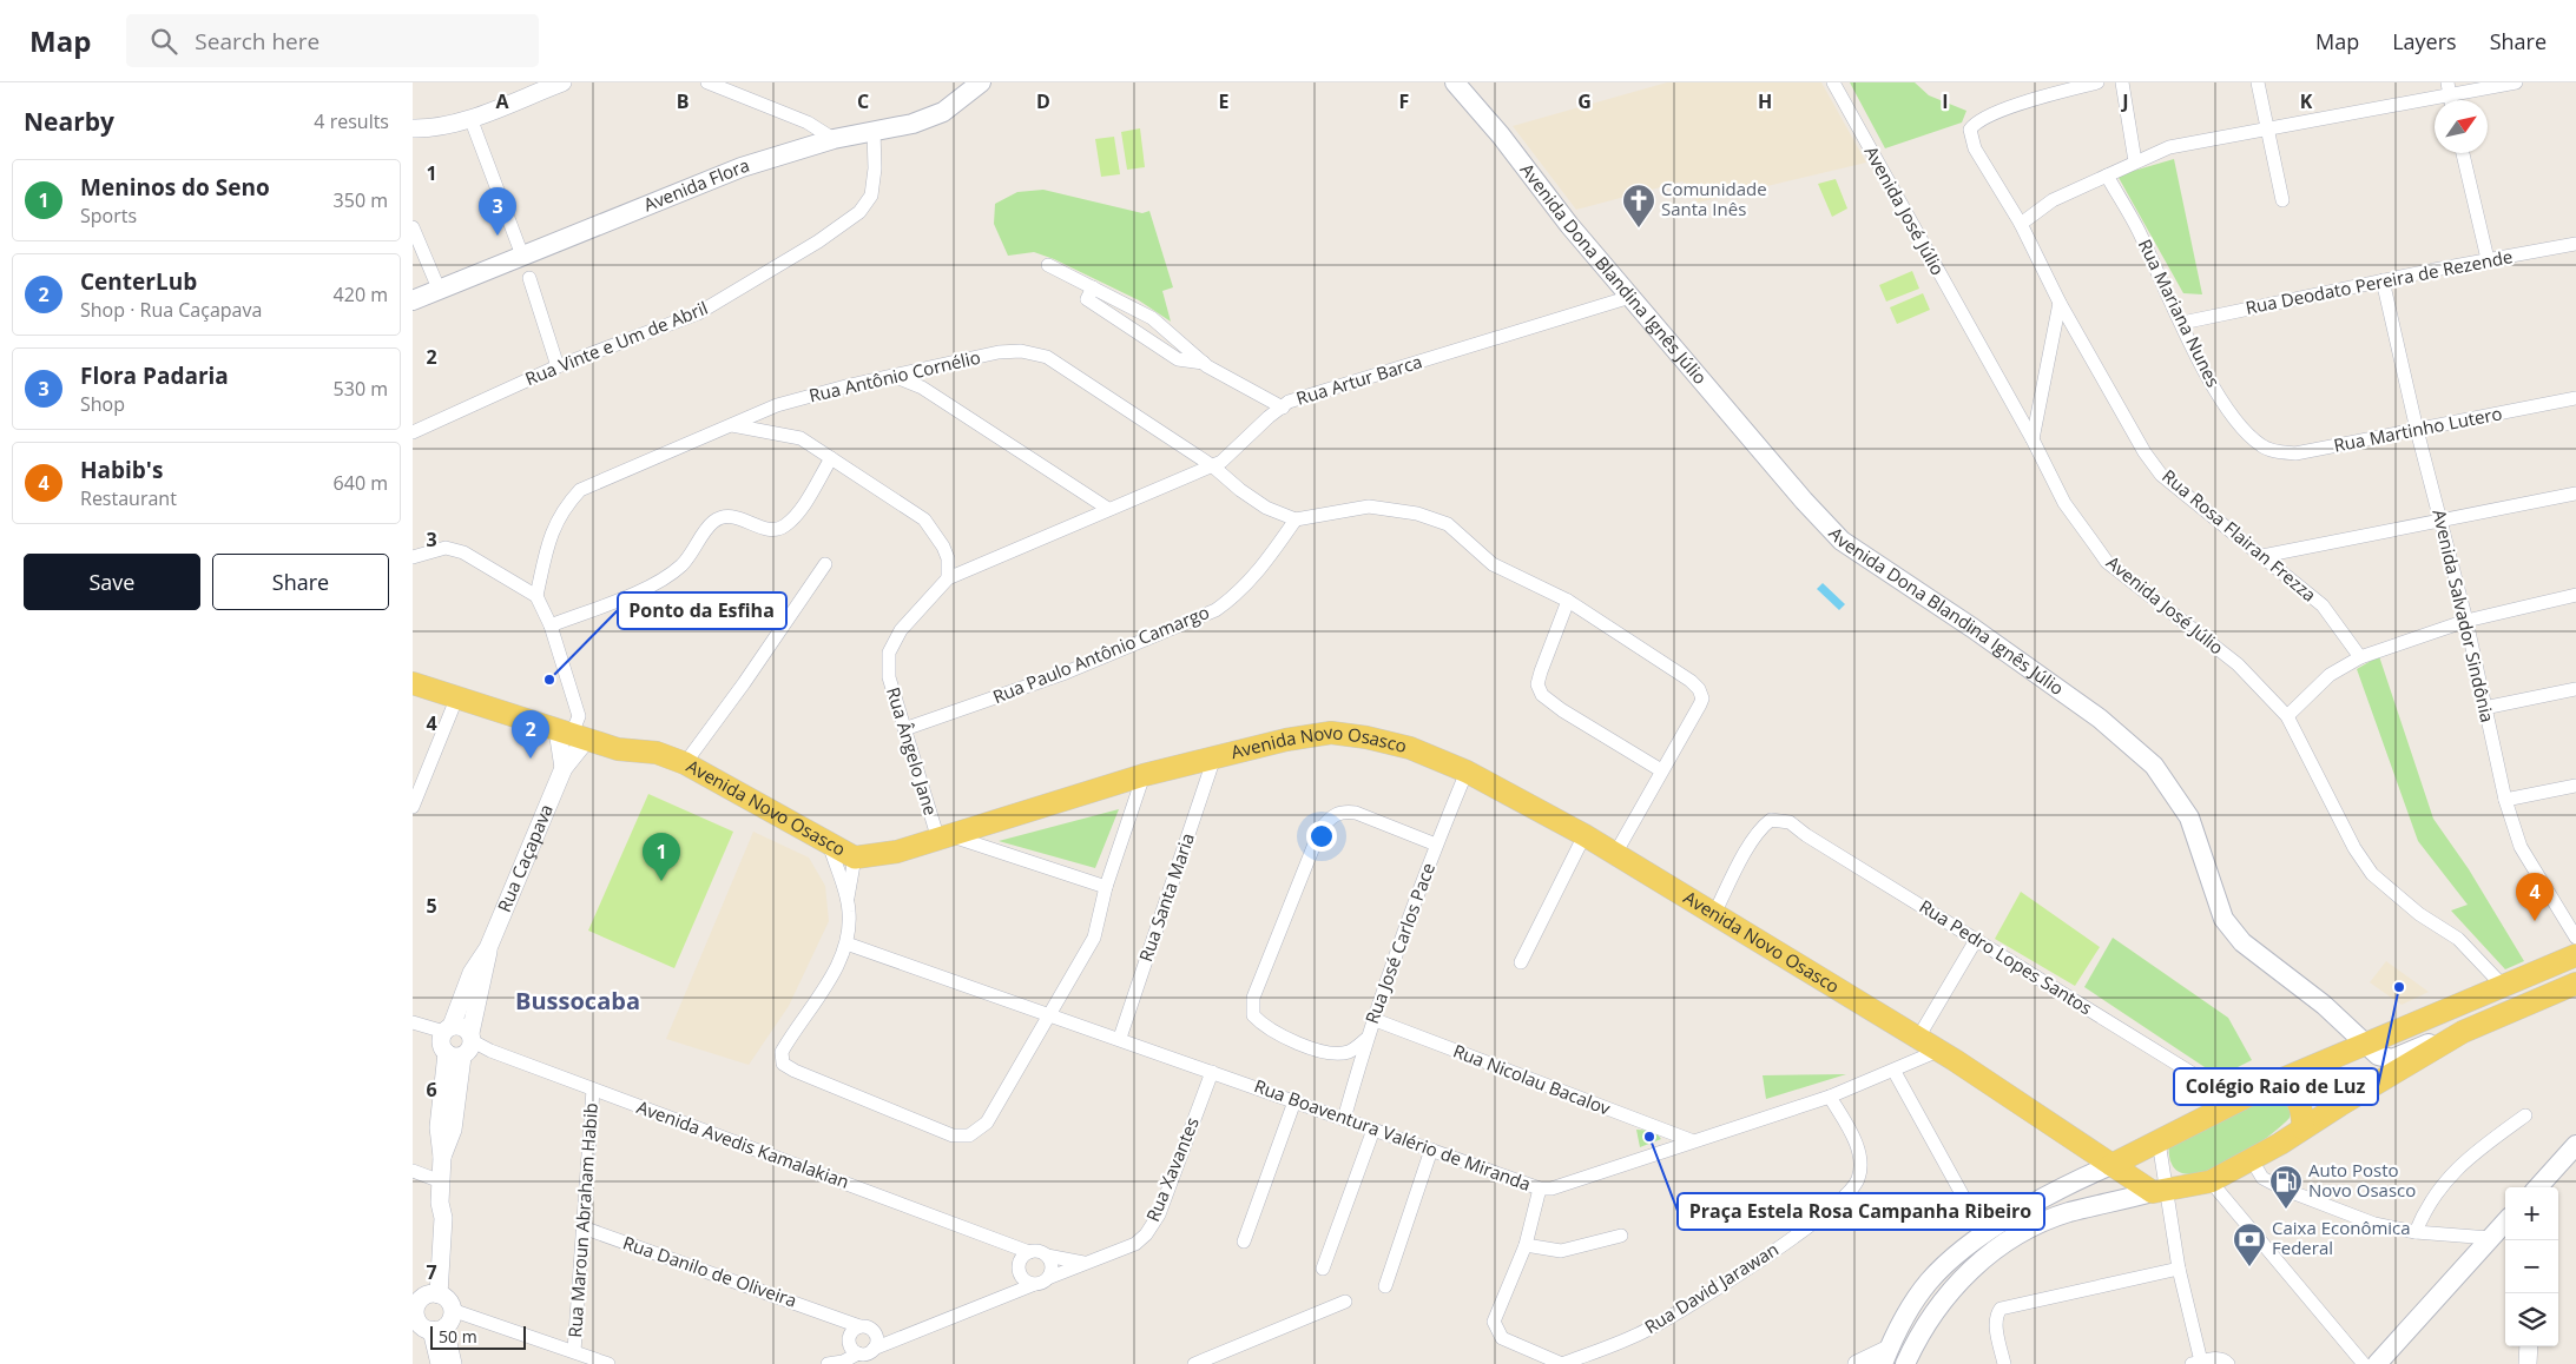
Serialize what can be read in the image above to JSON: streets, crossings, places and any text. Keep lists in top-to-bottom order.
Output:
{
  "streets": {
    "main road": ["Avenida Flora", "Avenida Dona Blandina Ignês Júlio", "Avenida Novo Osasco"],
    "street": [
      "Avenida José Júlio",
      "Rua Deodato Pereira de Rezende",
      "Rua Mariana Nunes",
      "Rua Vinte e Um de Abril",
      "Rua Antônio Cornélio",
      "Rua Artur Barca",
      "Rua Martinho Lutero",
      "Rua Rosa Flairan Frezza",
      "Avenida Salvador Sindônia",
      "Rua Paulo Antônio Camargo",
      "Rua Ângelo Jane",
      "Rua Caçapava",
      "Rua Santa Maria",
      "Rua José Carlos Pace",
      "Rua Pedro Lopes Santos",
      "Rua Nicolau Bacalov",
      "Rua Boaventura Valério de Miranda",
      "Avenida Avedis Kamalakian",
      "Rua Xavantes",
      "Rua Maroun Abraham Habib",
      "Rua Danilo de Oliveira",
      "Rua David Jarawan"
    ]
  },
  "crossings": [
    ["Avenida Flora", "Rua Vinte e Um de Abril"],
    ["Avenida Dona Blandina Ignês Júlio", "Rua Artur Barca"],
    ["Rua Deodato Pereira de Rezende", "Rua Mariana Nunes"],
    ["Rua Deodato Pereira de Rezende", "Avenida Salvador Sindônia"],
    ["Rua Mariana Nunes", "Rua Martinho Lutero"],
    ["Rua Antônio Cornélio", "Rua Artur Barca"],
    ["Rua Antônio Cornélio", "Rua Paulo Antônio Camargo"],
    ["Rua Artur Barca", "Rua Ângelo Jane"],
    ["Rua Martinho Lutero", "Avenida Salvador Sindônia"],
    ["Rua Paulo Antônio Camargo", "Rua Ângelo Jane"],
    ["Rua Ângelo Jane", "Avenida Novo Osasco"],
    ["Avenida Novo Osasco", "Rua Caçapava"],
    ["Avenida Novo Osasco", "Rua Santa Maria"],
    ["Avenida Novo Osasco", "Rua José Carlos Pace"],
    ["Avenida Novo Osasco", "Rua Pedro Lopes Santos"],
    ["Avenida Novo Osasco", "Rua Boaventura Valério de Miranda"],
    ["Rua Caçapava", "Avenida Avedis Kamalakian"],
    ["Rua Santa Maria", "Rua Boaventura Valério de Miranda"],
    ["Rua José Carlos Pace", "Rua Nicolau Bacalov"],
    ["Rua José Carlos Pace", "Rua Boaventura Valério de Miranda"],
    ["Rua Nicolau Bacalov", "Rua Boaventura Valério de Miranda"],
    ["Rua Boaventura Valério de Miranda", "Rua Xavantes"],
    ["Rua Boaventura Valério de Miranda", "Rua David Jarawan"],
    ["Avenida Avedis Kamalakian", "Rua Xavantes"],
    ["Avenida Avedis Kamalakian", "Rua Maroun Abraham Habib"],
    ["Rua Xavantes", "Rua Danilo de Oliveira"],
    ["Rua Maroun Abraham Habib", "Rua Danilo de Oliveira"]
  ],
  "districts": ["Bussocaba"],
  "places": {
    "church": ["Comunidade Santa Inês"],
    "other": ["Ponto da Esfiha", "Colégio Raio de Luz", "Praça Estela Rosa Campanha Ribeiro"],
    "fuel station": ["Auto Posto Novo Osasco"],
    "bank": ["Caixa Econômica Federal"]
  },
  "scale_bar": "50 m",
  "north": "top right",
  "page": {
    "header": "Map",
    "search": "Search here",
    "nav": ["Map", "Layers", "Share"],
    "heading": ["Nearby", "4 results"],
    "list": [
      {
        "mark": "1",
        "name": "Meninos do Seno",
        "note": "Sports",
        "value": "350 m"
      },
      {
        "mark": "2",
        "name": "CenterLub",
        "note": "Shop · Rua Caçapava",
        "value": "420 m"
      },
      {
        "mark": "3",
        "name": "Flora Padaria",
        "note": "Shop",
        "value": "530 m"
      },
      {
        "mark": "4",
        "name": "Habib's",
        "note": "Restaurant",
        "value": "640 m"
      }
    ],
    "pins": [
      "3",
      "2",
      "1",
      "4"
    ],
    "buttons": ["Save", "Share"],
    "map_buttons": ["+", "−"],
    "scale": "50 m"
  },
  "grid": {
    "columns": [
      "A",
      "B",
      "C",
      "D",
      "E",
      "F",
      "G",
      "H",
      "I",
      "J",
      "K"
    ],
    "rows": [
      "1",
      "2",
      "3",
      "4",
      "5",
      "6",
      "7"
    ]
  }
}
